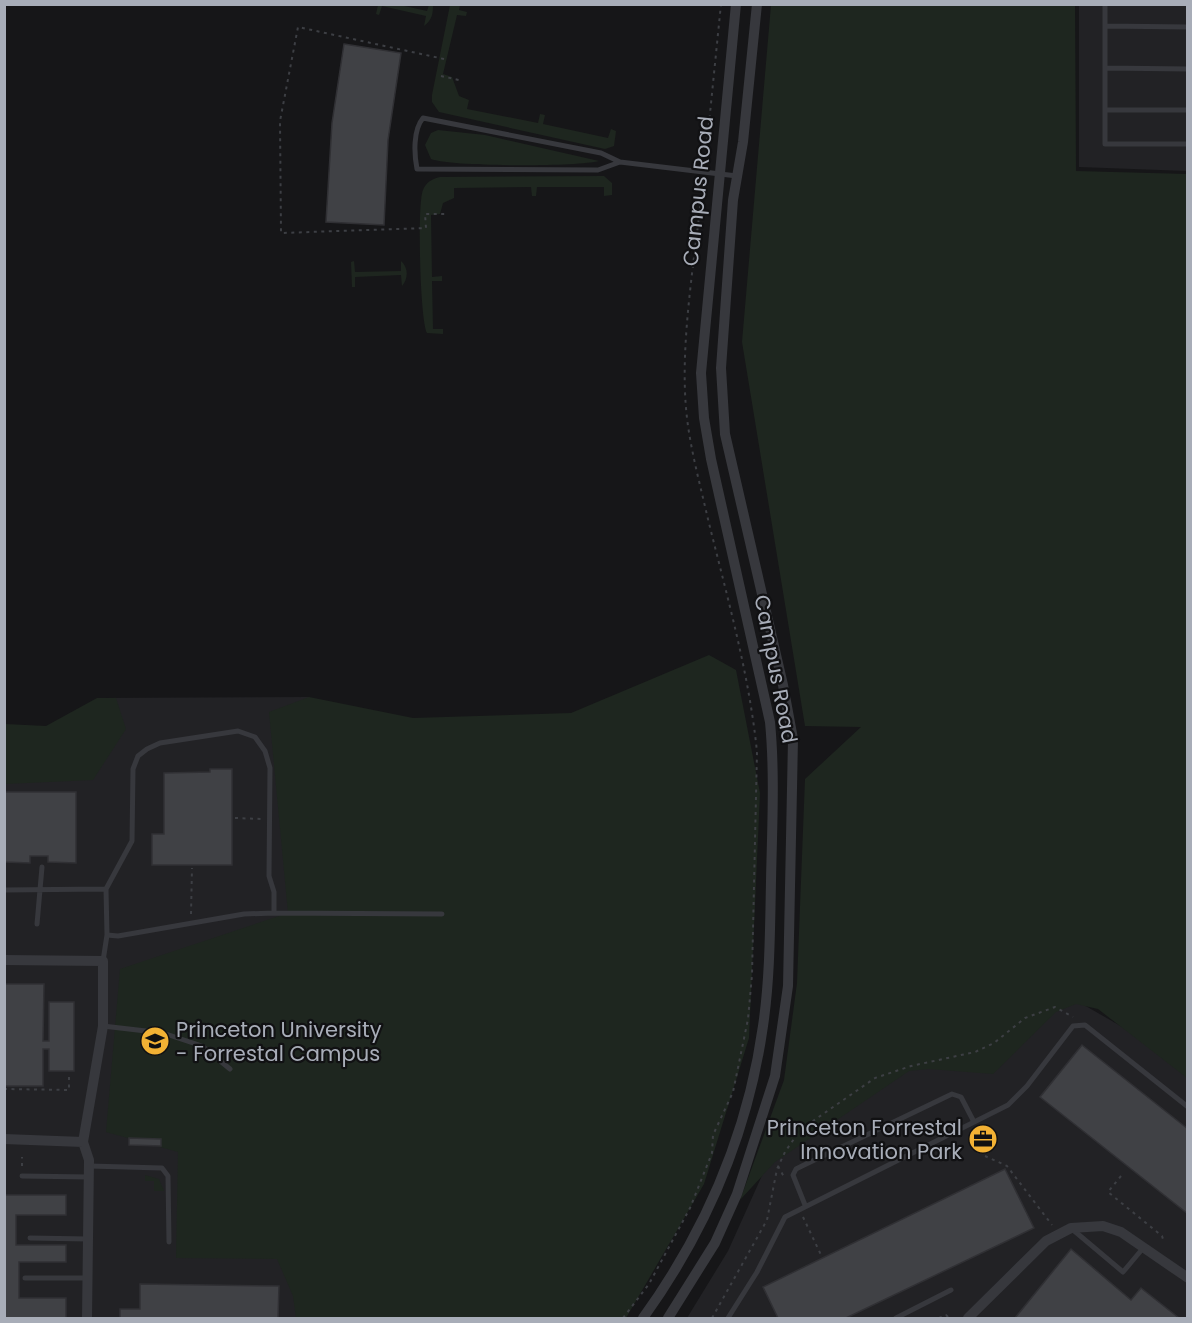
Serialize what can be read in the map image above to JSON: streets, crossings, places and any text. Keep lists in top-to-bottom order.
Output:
{
  "streets": {
    "street": ["Campus Road"]
  },
  "places": {
    "school or university": ["Princeton University - Forrestal Campus"],
    "office": ["Princeton Forrestal Innovation Park"]
  }
}
